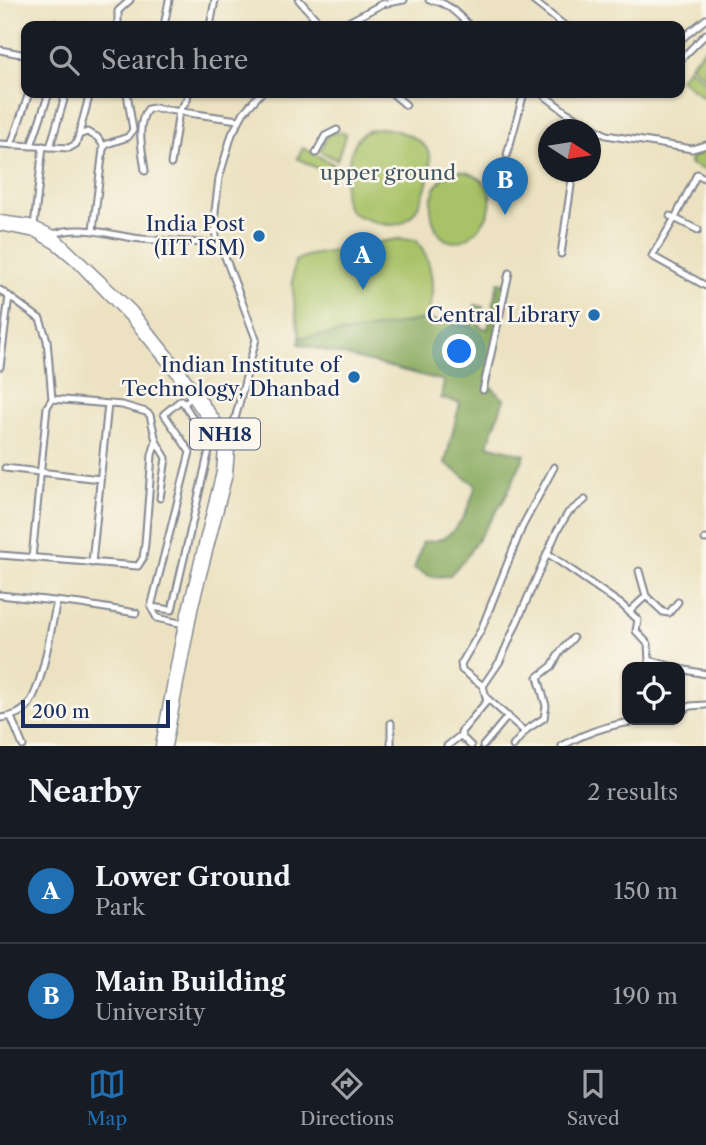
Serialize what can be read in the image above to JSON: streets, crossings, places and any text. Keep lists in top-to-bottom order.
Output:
{
  "streets": {
    "highway": ["NH18"]
  },
  "parks": ["upper ground"],
  "places": ["India Post (IIT ISM)", "Central Library", "Indian Institute of Technology, Dhanbad"],
  "scale_bar": "200 m",
  "north": "right",
  "page": {
    "search": "Search here",
    "pins": ["B", "A"],
    "scale": "200 m",
    "heading": ["Nearby", "2 results"],
    "list": [
      {
        "mark": "A",
        "name": "Lower Ground",
        "note": "Park",
        "value": "150 m"
      },
      {
        "mark": "B",
        "name": "Main Building",
        "note": "University",
        "value": "190 m"
      }
    ],
    "nav": ["Map", "Directions", "Saved"]
  }
}
